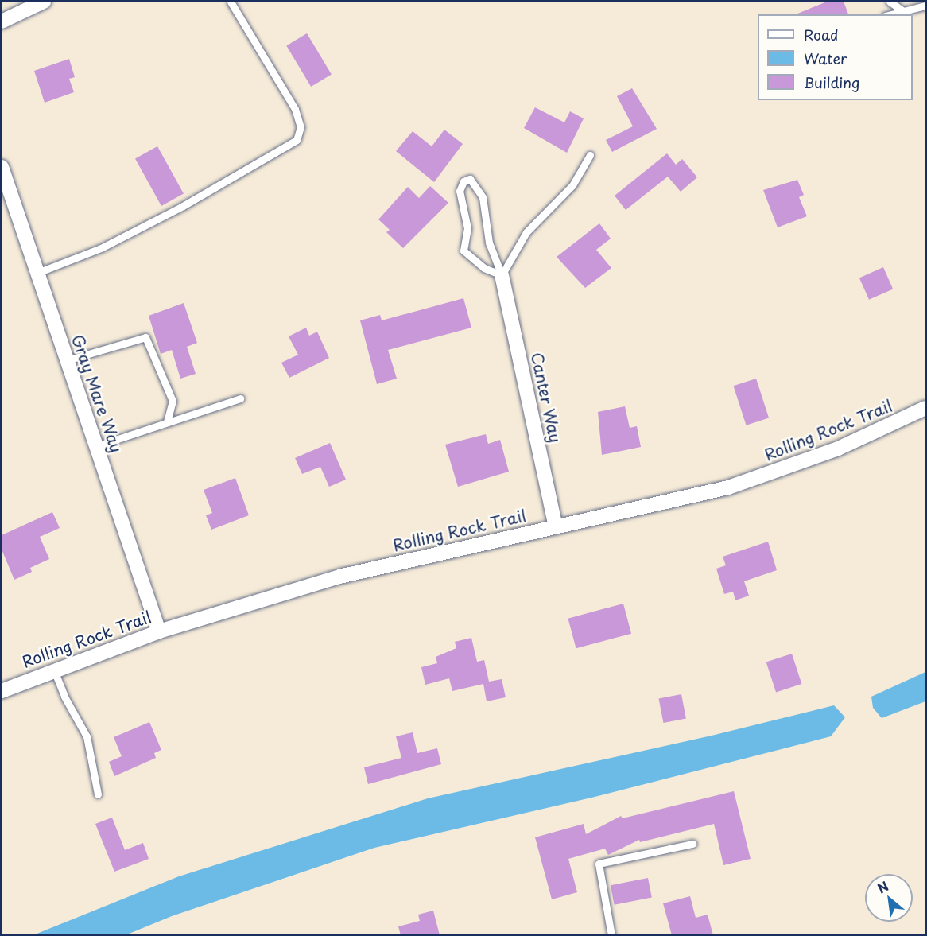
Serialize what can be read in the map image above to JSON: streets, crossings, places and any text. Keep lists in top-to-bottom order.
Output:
{
  "streets": {
    "street": ["Gray Mare Way", "Canter Way", "Rolling Rock Trail"]
  },
  "crossings": [
    ["Gray Mare Way", "Rolling Rock Trail"],
    ["Canter Way", "Rolling Rock Trail"]
  ],
  "legend": ["Road", "Water", "Building"],
  "north": "top left"
}
